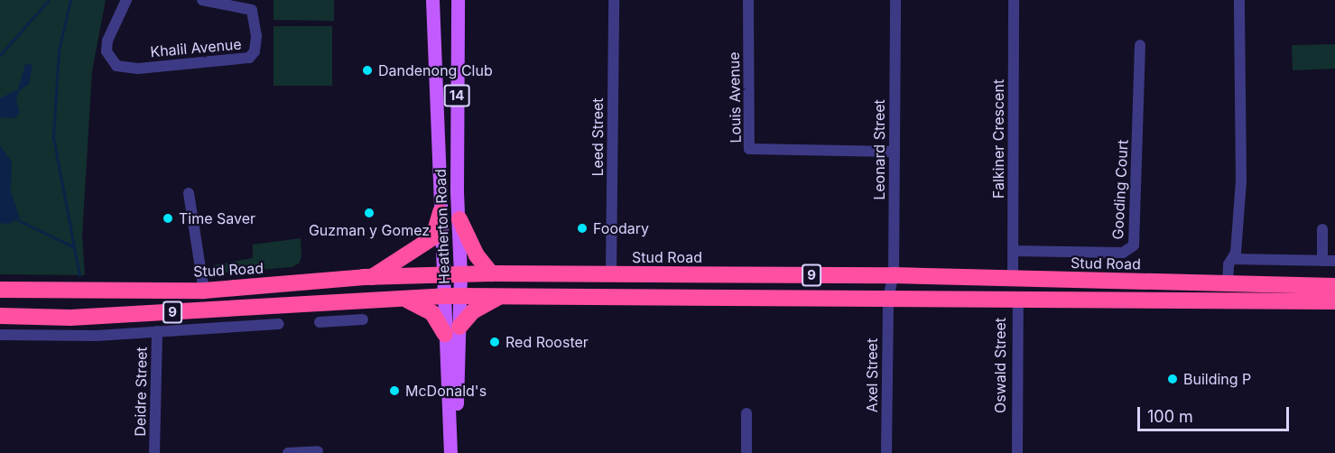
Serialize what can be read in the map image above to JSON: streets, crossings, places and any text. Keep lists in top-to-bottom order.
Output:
{
  "streets": {
    "highway": ["Stud Road", "9", "Oswald Street"],
    "main road": ["14", "Heatherton Road"],
    "street": [
      "Khalil Avenue",
      "Louis Avenue",
      "Leed Street",
      "Falkiner Crescent",
      "Leonard Street",
      "Gooding Court",
      "Axel Street",
      "Deidre Street"
    ]
  },
  "crossings": [
    ["Louis Avenue", "Leonard Street"],
    ["Leed Street", "Stud Road"],
    ["Falkiner Crescent", "Gooding Court"],
    ["Falkiner Crescent", "Stud Road"],
    ["Falkiner Crescent", "Oswald Street"],
    ["Leonard Street", "Stud Road"],
    ["Leonard Street", "9"],
    ["Leonard Street", "Axel Street"],
    ["Heatherton Road", "Stud Road"],
    ["Heatherton Road", "9"],
    ["Stud Road", "Oswald Street"],
    ["9", "Oswald Street"],
    ["9", "Axel Street"]
  ],
  "places": [
    "Dandenong Club",
    "Guzman y Gomez",
    "Time Saver",
    "Foodary",
    "Red Rooster",
    "Building P",
    "McDonald's"
  ],
  "scale_bar": "100 m"
}
